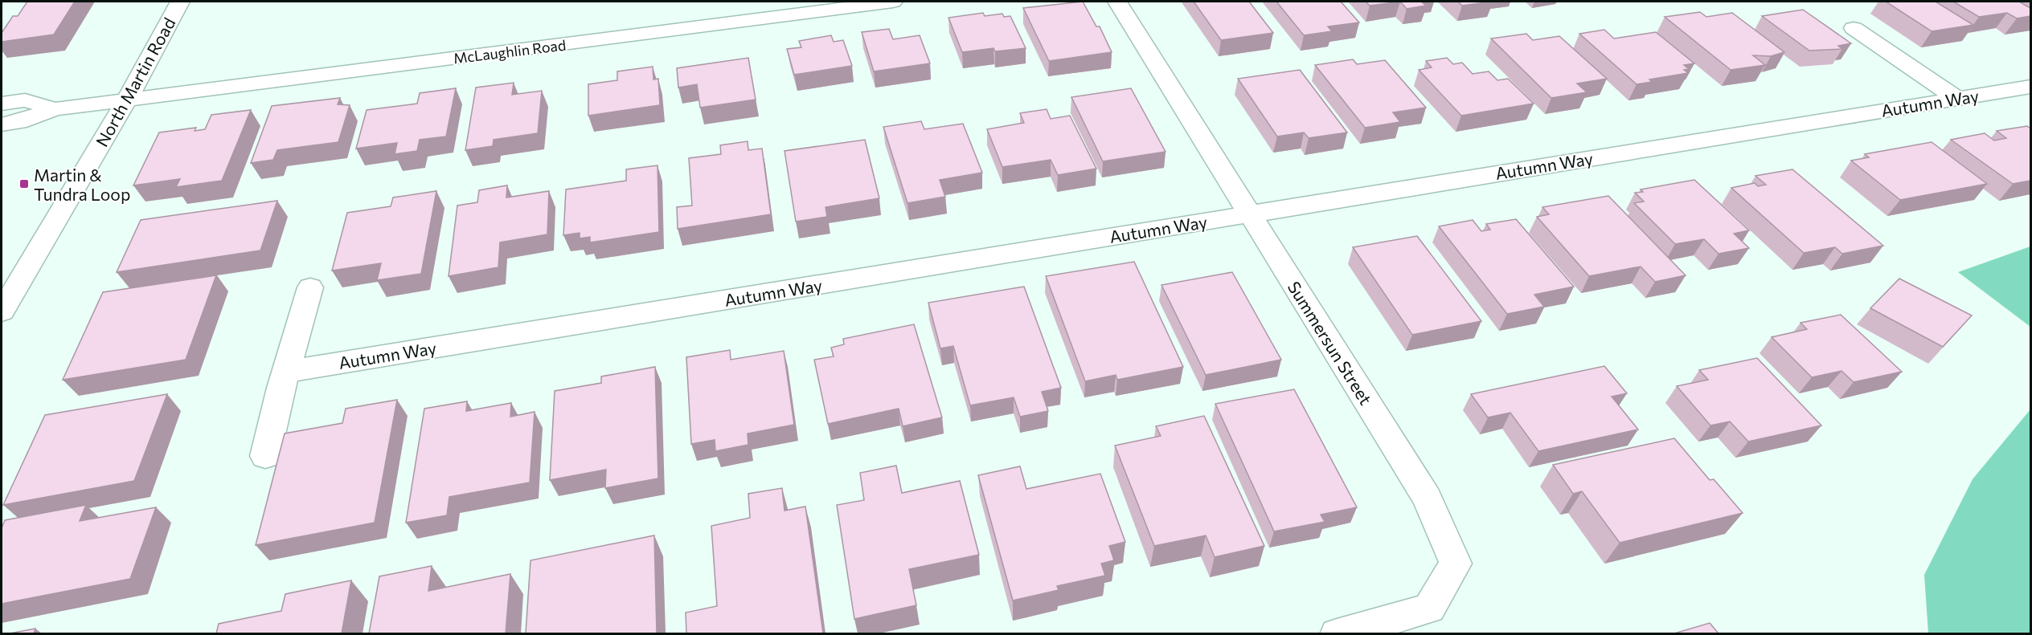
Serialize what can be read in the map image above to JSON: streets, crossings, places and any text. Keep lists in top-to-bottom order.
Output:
{
  "streets": {
    "street": [
      "McLaughlin Road",
      "North Martin Road",
      "Autumn Way",
      "Summersun Street"
    ]
  },
  "crossings": [
    ["McLaughlin Road", "North Martin Road"],
    ["Autumn Way", "Summersun Street"]
  ],
  "places": {
    "transit": ["Martin & Tundra Loop"]
  }
}
